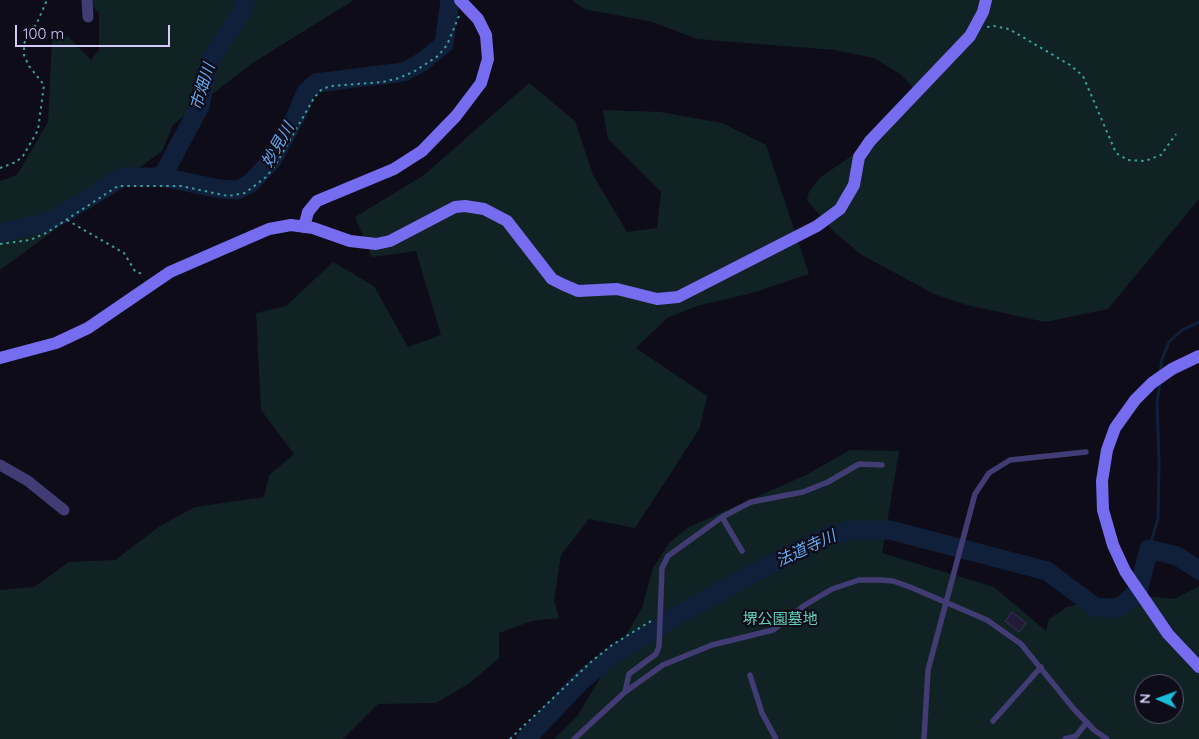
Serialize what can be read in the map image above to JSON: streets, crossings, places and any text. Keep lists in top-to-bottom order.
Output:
{
  "water": ["市畑川", "妙見川", "法道寺川"],
  "parks": ["堺公園墓地"],
  "scale_bar": "100 m",
  "north": "left"
}
